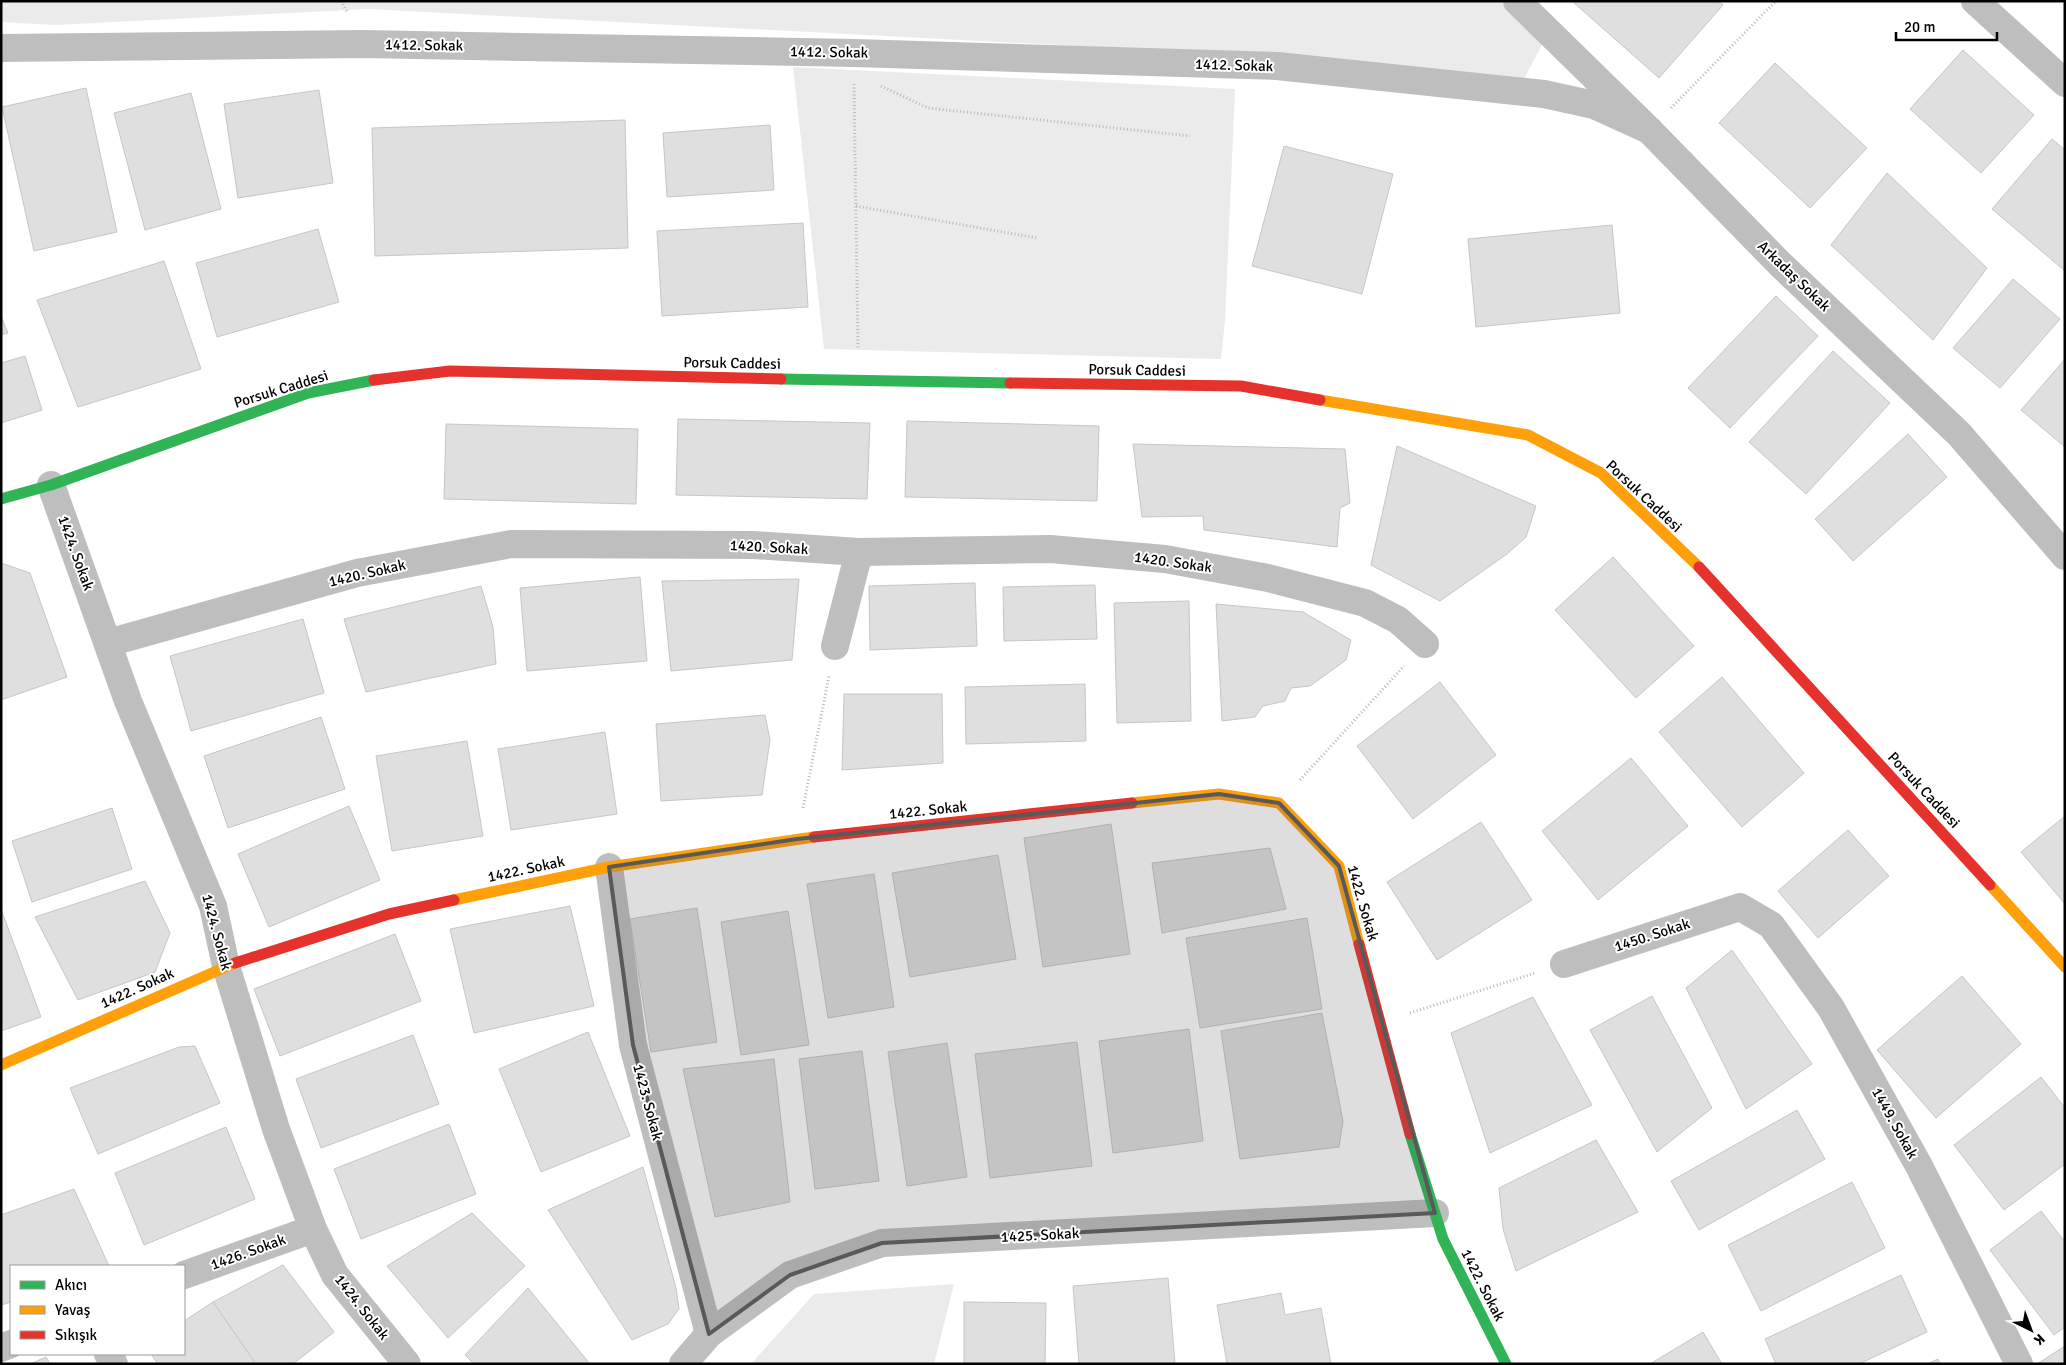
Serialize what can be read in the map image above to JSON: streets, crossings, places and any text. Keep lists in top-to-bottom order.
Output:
{
  "streets": {
    "street": [
      "1412. Sokak",
      "Arkadaş Sokak",
      "Porsuk Caddesi",
      "1420. Sokak",
      "1424. Sokak",
      "1422. Sokak",
      "1450. Sokak",
      "1423. Sokak",
      "1449. Sokak",
      "1425. Sokak",
      "1426. Sokak"
    ]
  },
  "crossings": [
    ["1412. Sokak", "Arkadaş Sokak"],
    ["Porsuk Caddesi", "1424. Sokak"],
    ["1420. Sokak", "1424. Sokak"],
    ["1424. Sokak", "1422. Sokak"],
    ["1424. Sokak", "1426. Sokak"],
    ["1422. Sokak", "1423. Sokak"],
    ["1422. Sokak", "1425. Sokak"],
    ["1450. Sokak", "1449. Sokak"],
    ["1423. Sokak", "1425. Sokak"]
  ],
  "legend": ["Akıcı", "Yavaş", "Sıkışık"],
  "scale_bar": "20 m",
  "north": "bottom right"
}
